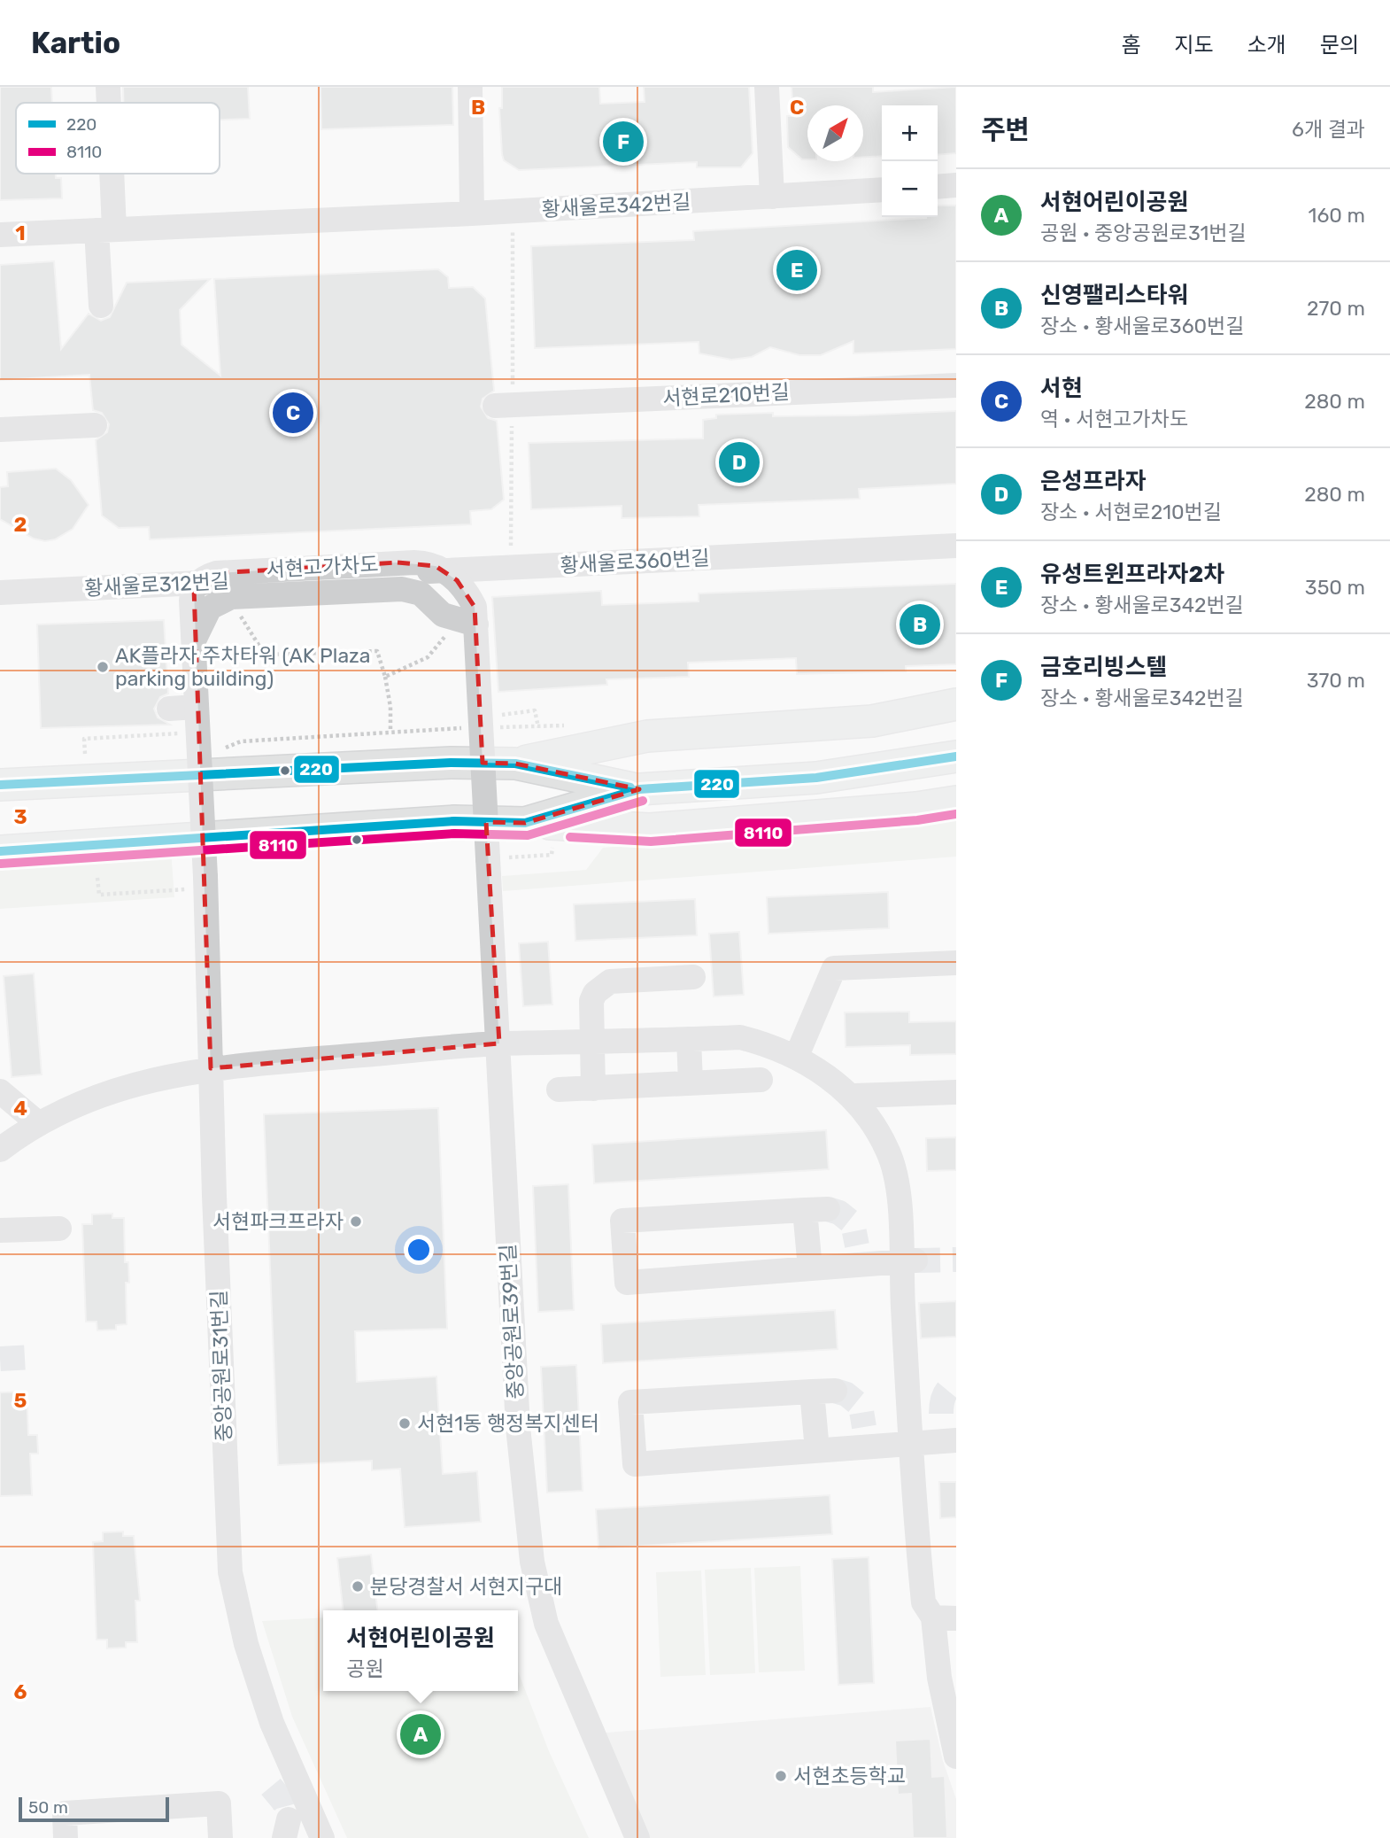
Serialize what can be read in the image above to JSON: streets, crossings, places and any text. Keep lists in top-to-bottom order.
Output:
{
  "streets": {
    "street": [
      "황새울로342번길",
      "서현로210번길",
      "황새울로360번길",
      "서현고가차도",
      "황새울로312번길",
      "중앙공원로39번길",
      "중앙공원로31번길"
    ]
  },
  "crossings": [
    ["황새울로360번길", "황새울로312번길"],
    ["서현고가차도", "중앙공원로39번길"],
    ["서현고가차도", "중앙공원로31번길"]
  ],
  "places": [
    "AK플라자 주차타워 (AK Plaza parking building)",
    "서현파크프라자",
    "서현1동 행정복지센터",
    "분당경찰서 서현지구대",
    "서현초등학교"
  ],
  "lines": ["transit line 220", "transit line 8110"],
  "legend": ["220", "8110"],
  "scale_bar": "50 m",
  "north": "top right",
  "page": {
    "header": "Kartio",
    "nav": [
      "홈",
      "지도",
      "소개",
      "문의"
    ],
    "heading": ["주변", "6개 결과"],
    "map_buttons": ["+", "−"],
    "pins": [
      "F",
      "E",
      "C",
      "D",
      "B",
      "A"
    ],
    "list": [
      {
        "mark": "A",
        "name": "서현어린이공원",
        "note": "공원 · 중앙공원로31번길",
        "value": "160 m"
      },
      {
        "mark": "B",
        "name": "신영팰리스타워",
        "note": "장소 · 황새울로360번길",
        "value": "270 m"
      },
      {
        "mark": "C",
        "name": "서현",
        "note": "역 · 서현고가차도",
        "value": "280 m"
      },
      {
        "mark": "D",
        "name": "은성프라자",
        "note": "장소 · 서현로210번길",
        "value": "280 m"
      },
      {
        "mark": "E",
        "name": "유성트윈프라자2차",
        "note": "장소 · 황새울로342번길",
        "value": "350 m"
      },
      {
        "mark": "F",
        "name": "금호리빙스텔",
        "note": "장소 · 황새울로342번길",
        "value": "370 m"
      }
    ],
    "popup": ["서현어린이공원", "공원"],
    "scale": "50 m"
  },
  "grid": {
    "columns": ["B", "C"],
    "rows": [
      "1",
      "2",
      "3",
      "4",
      "5",
      "6"
    ]
  }
}
